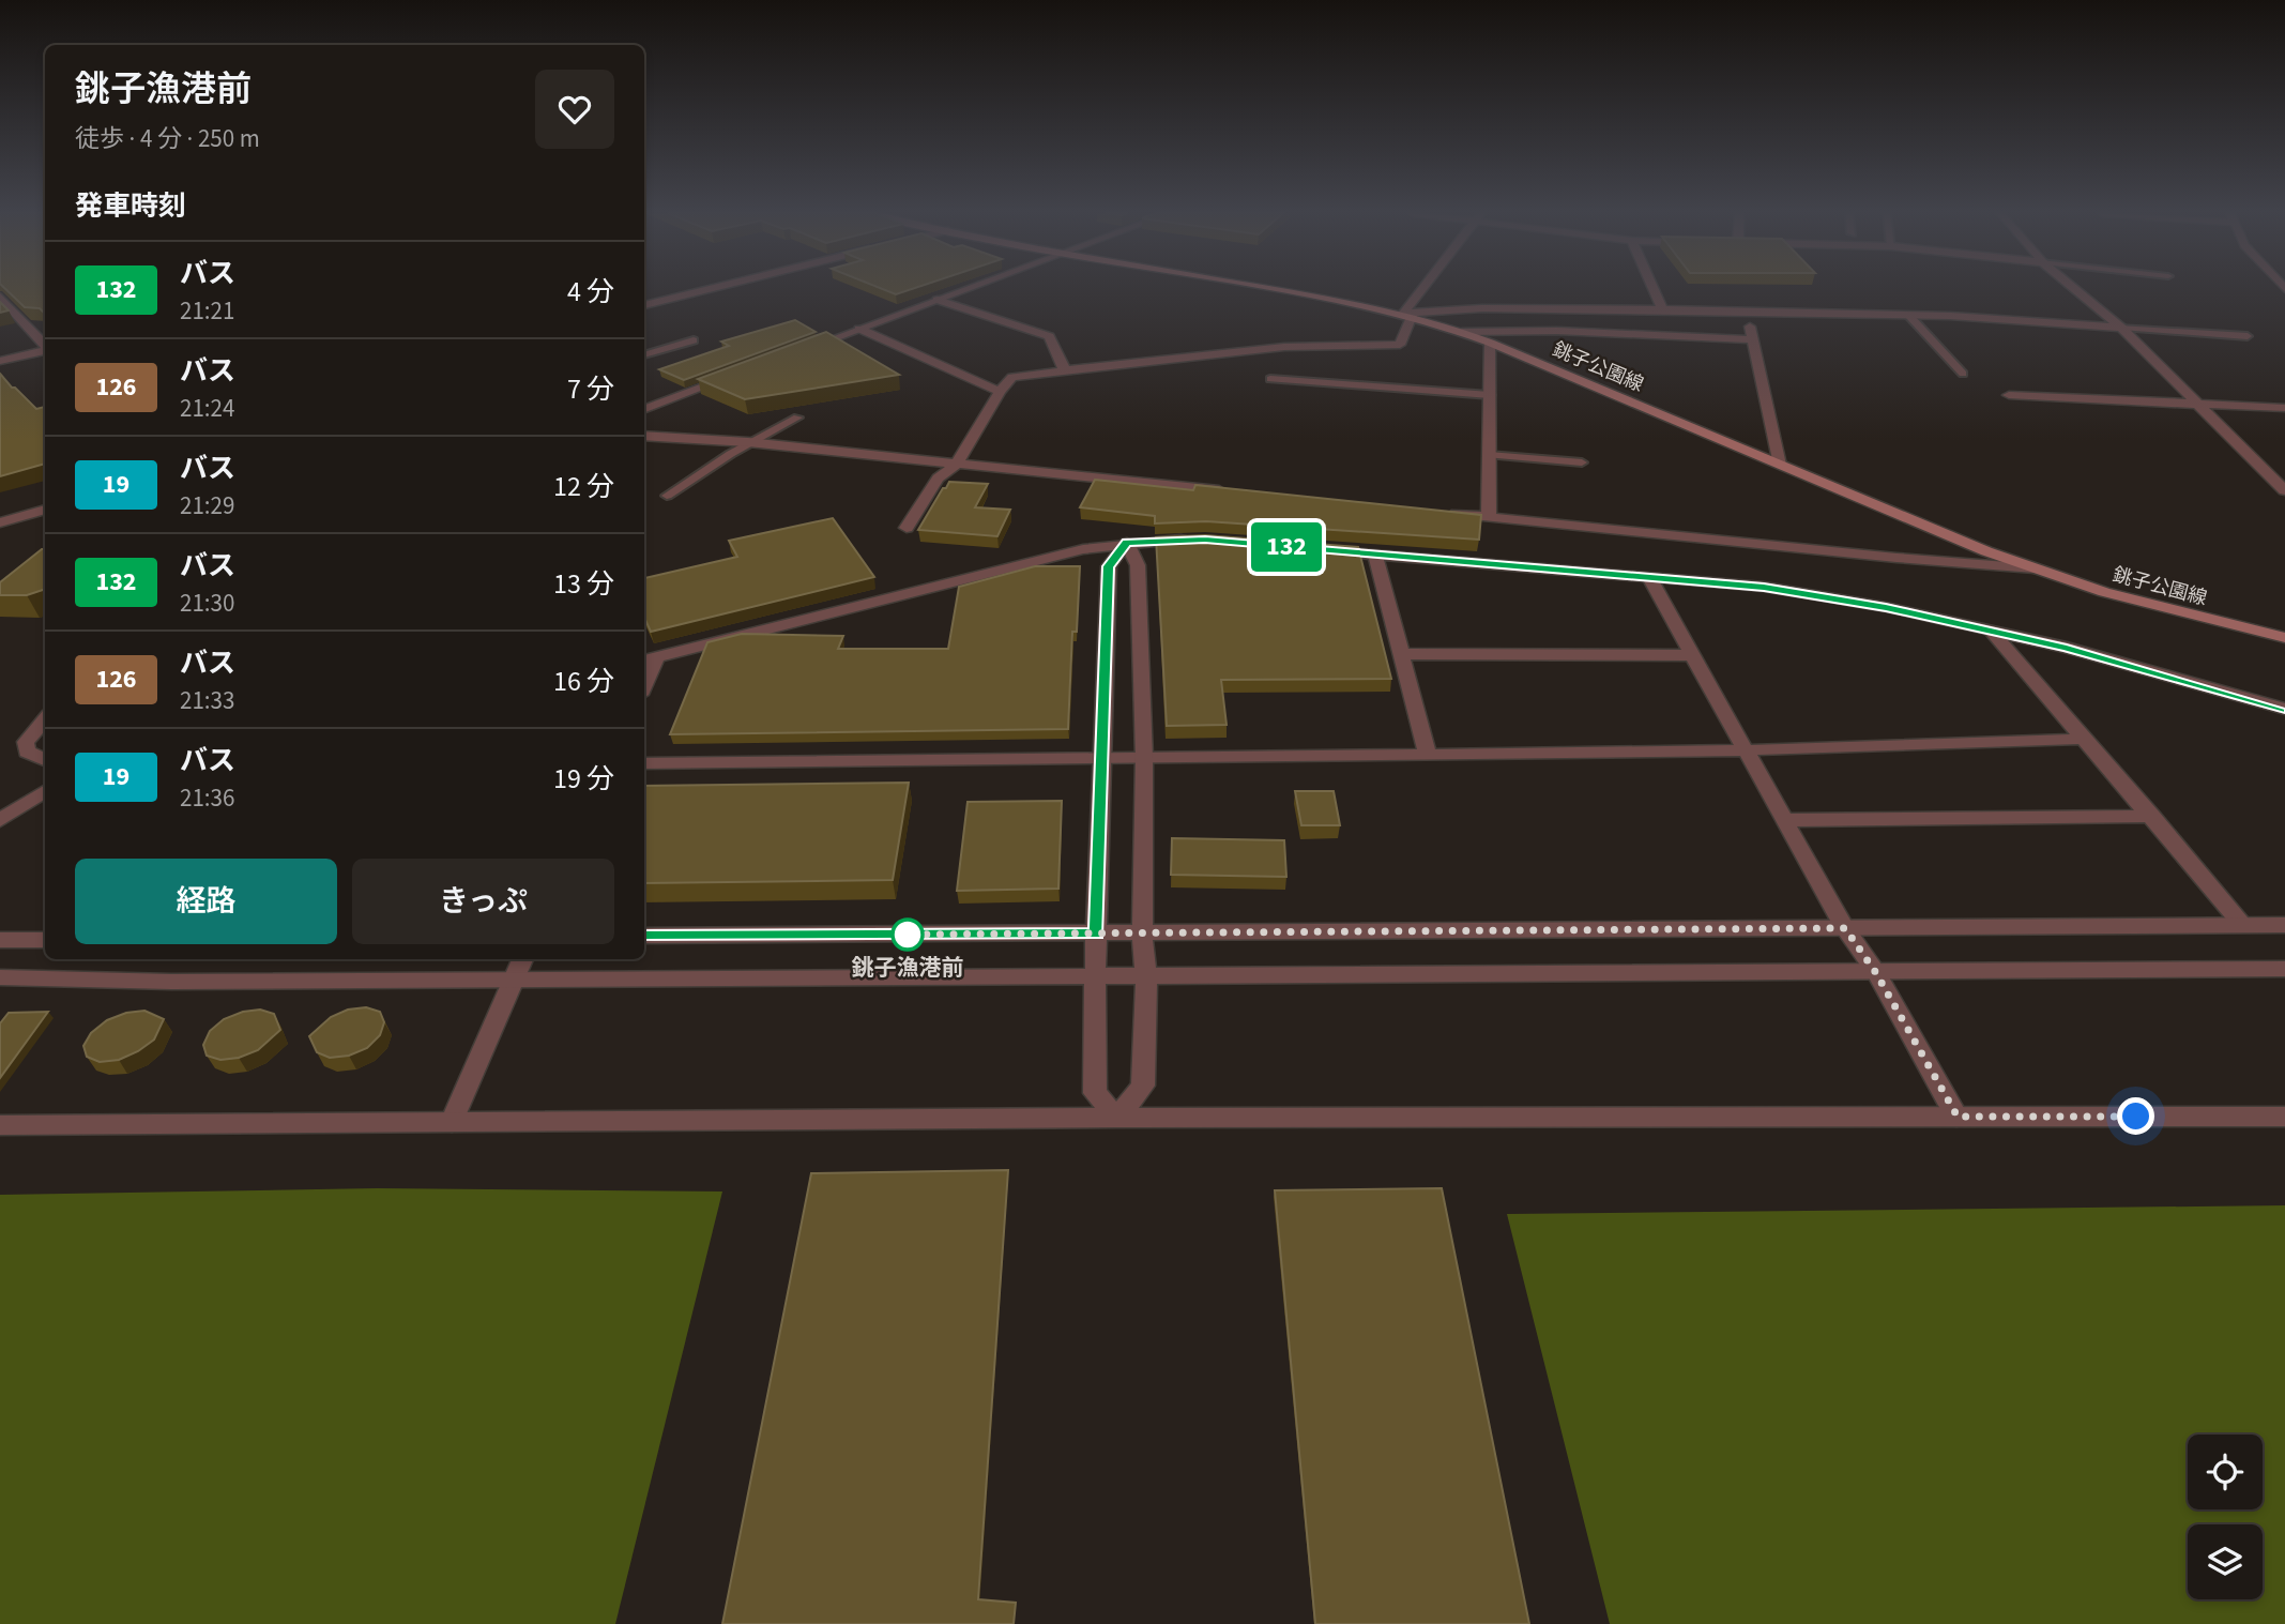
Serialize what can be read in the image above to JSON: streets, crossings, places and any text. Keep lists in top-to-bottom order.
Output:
{
  "streets": {
    "main road": ["銚子公園線"]
  },
  "places": ["銚子漁港前"],
  "lines": ["bus line 132"],
  "page": {
    "on_map": "132",
    "heading": [
      ["銚子漁港前", "徒歩 · 4 分 · 250 m"],
      "発車時刻"
    ],
    "list": [
      {
        "mark": "132",
        "name": "バス",
        "note": "21:21",
        "value": "4 分"
      },
      {
        "mark": "126",
        "name": "バス",
        "note": "21:24",
        "value": "7 分"
      },
      {
        "mark": "19",
        "name": "バス",
        "note": "21:29",
        "value": "12 分"
      },
      {
        "mark": "132",
        "name": "バス",
        "note": "21:30",
        "value": "13 分"
      },
      {
        "mark": "126",
        "name": "バス",
        "note": "21:33",
        "value": "16 分"
      },
      {
        "mark": "19",
        "name": "バス",
        "note": "21:36",
        "value": "19 分"
      }
    ],
    "buttons": ["経路", "きっぷ"]
  }
}
